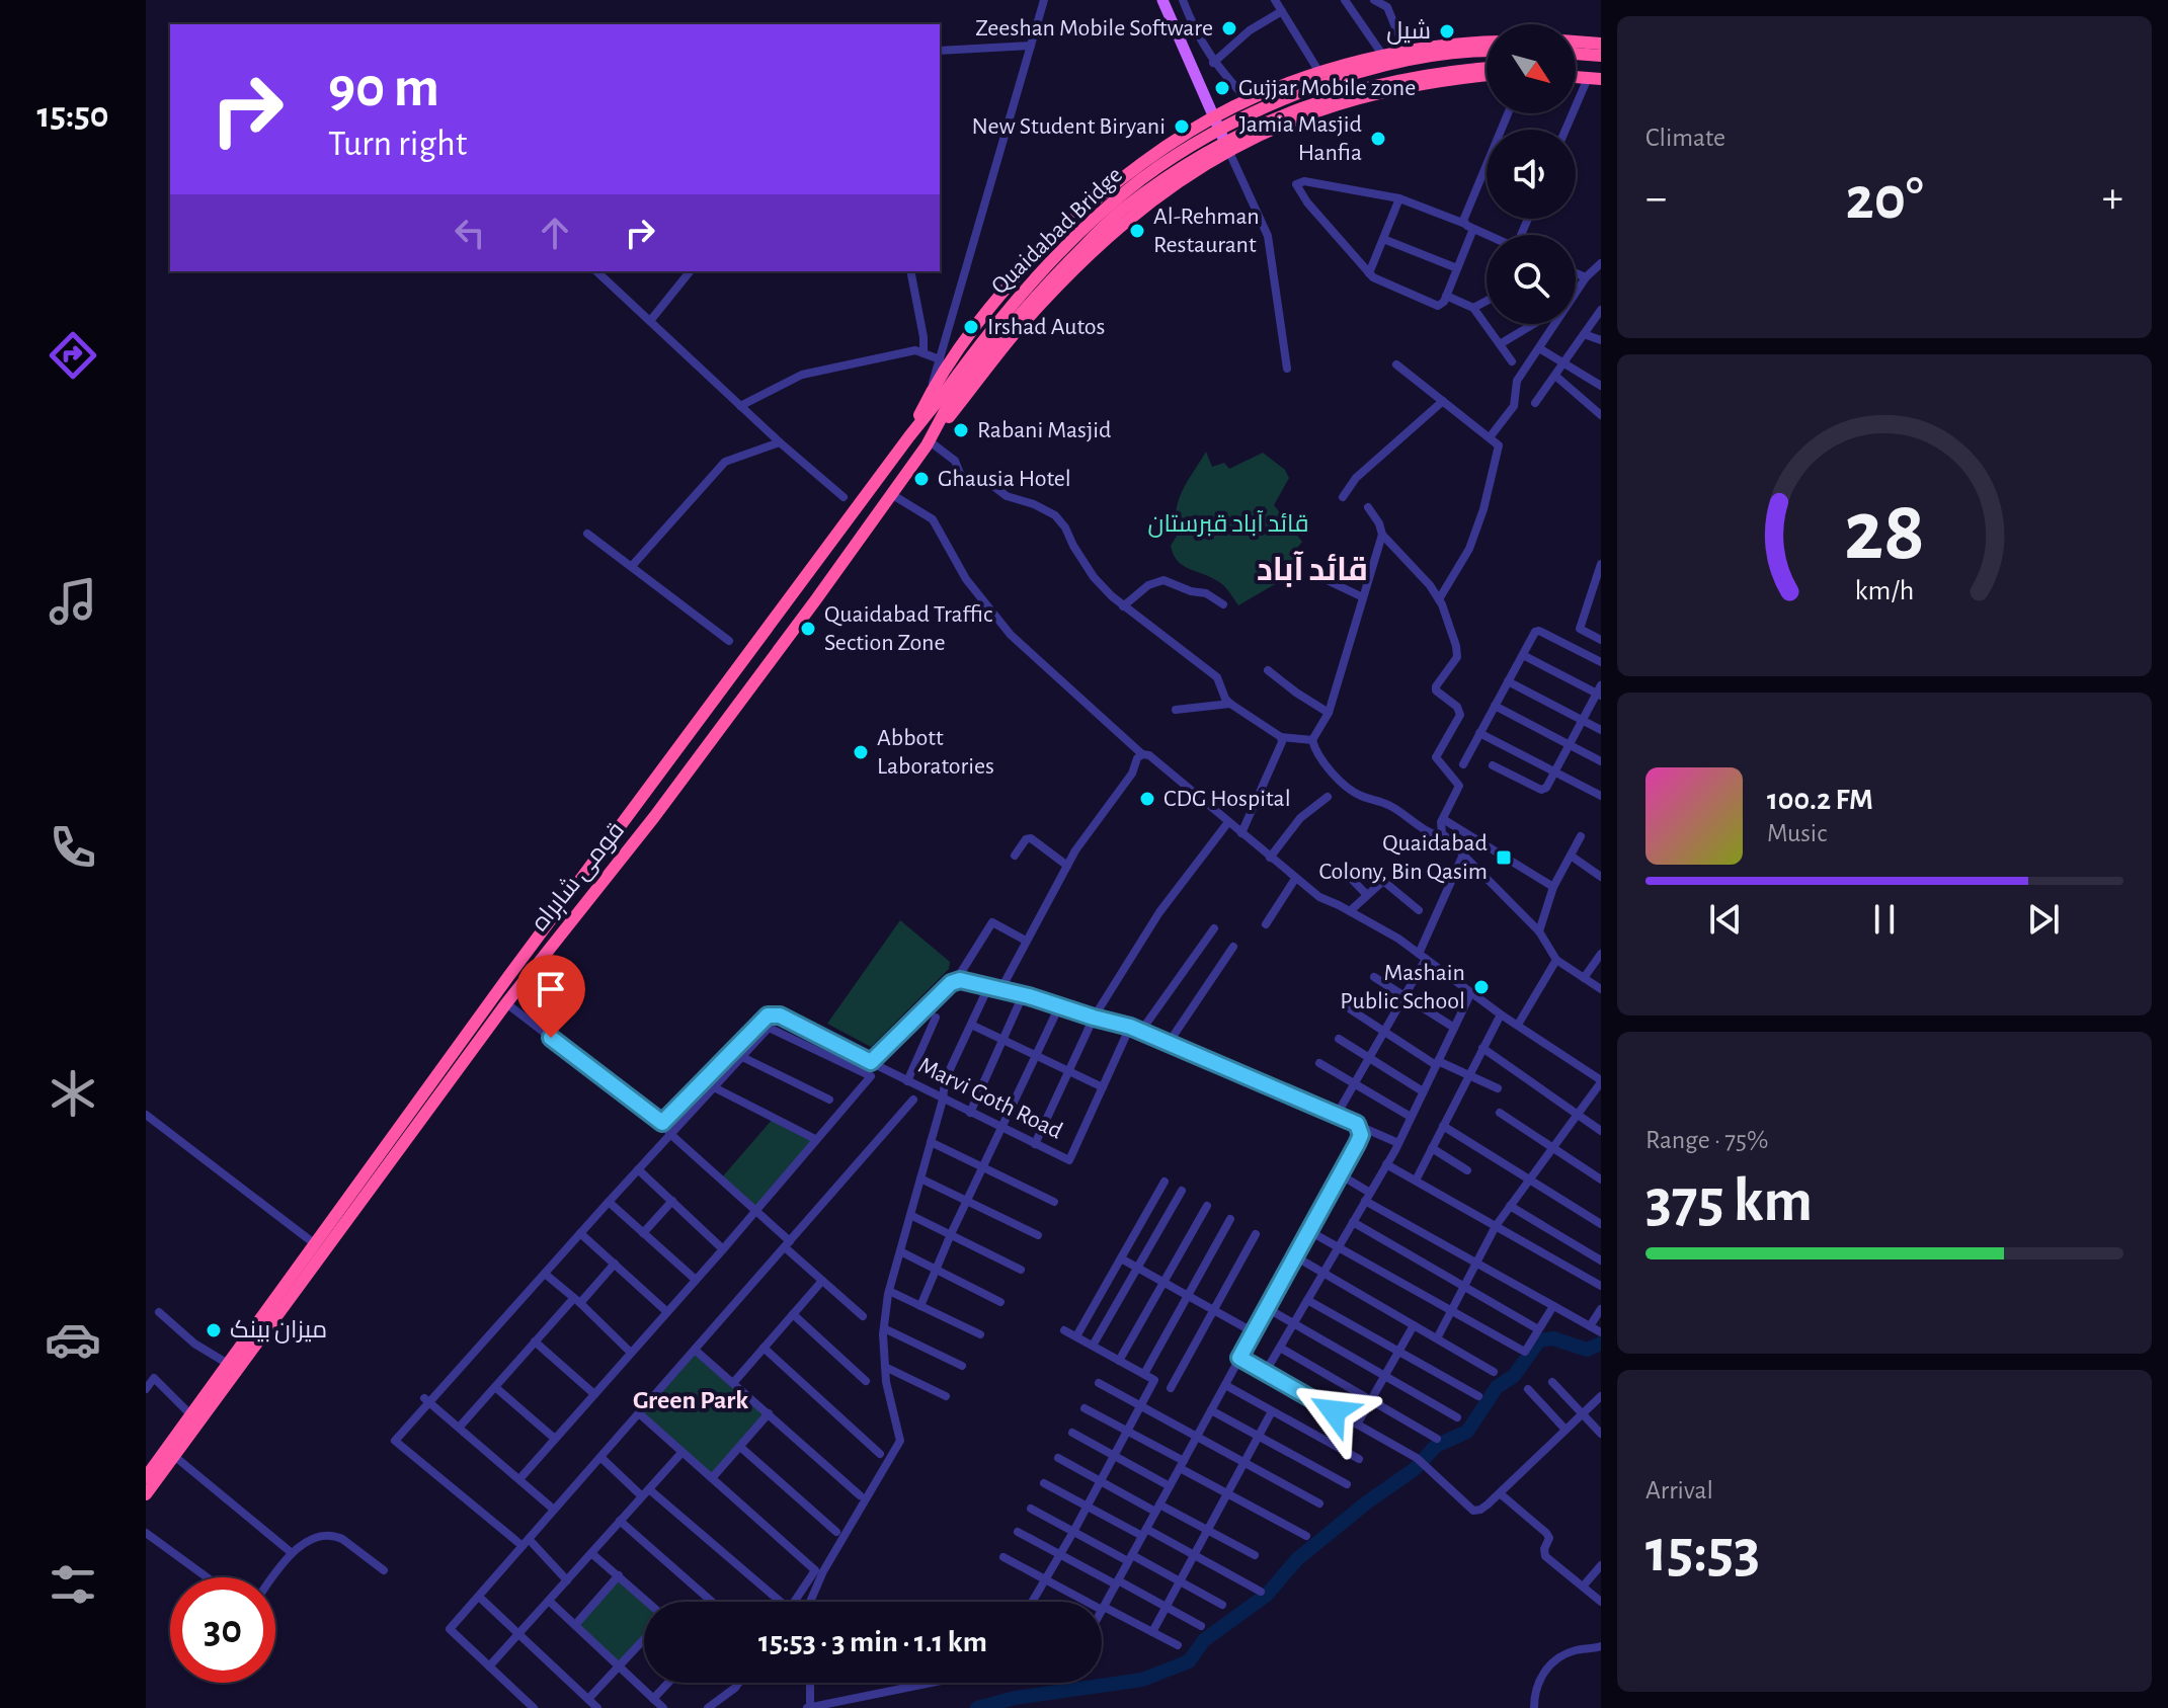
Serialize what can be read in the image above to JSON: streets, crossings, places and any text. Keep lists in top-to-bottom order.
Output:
{
  "streets": {
    "highway": ["Quaidabad Bridge", "قومی شاہراہ"],
    "street": ["Marvi Goth Road"]
  },
  "crossings": [
    ["Quaidabad Bridge", "قومی شاہراہ"]
  ],
  "districts": ["قائد آباد", "Green Park"],
  "parks": ["قائد آباد قبرستان"],
  "places": {
    "other": [
      "Zeeshan Mobile Software",
      "شیل",
      "Gujjar Mobile zone",
      "New Student Biryani",
      "Jamia Masjid Hanfia",
      "Al-Rehman Restaurant",
      "Irshad Autos",
      "Rabani Masjid",
      "Ghausia Hotel",
      "Quaidabad Traffic Section Zone",
      "Abbott Laboratories",
      "CDG Hospital",
      "Mashain Public School",
      "میزان بینک"
    ],
    "transit": ["Quaidabad Colony, Bin Qasim"]
  },
  "north": "bottom right",
  "page": {
    "tabs": "15:50",
    "tile": [
      "Climate",
      ["Range · 75%", "375 km"],
      ["Arrival", "15:53"]
    ],
    "turn": ["90 m", "Turn right"],
    "heat": ["−", "20°", "+"],
    "song": ["100.2 FM", "Music"],
    "limit": "30",
    "trip": "15:53 · 3 min · 1.1 km",
    "gauge": ["28", "km/h"]
  }
}
